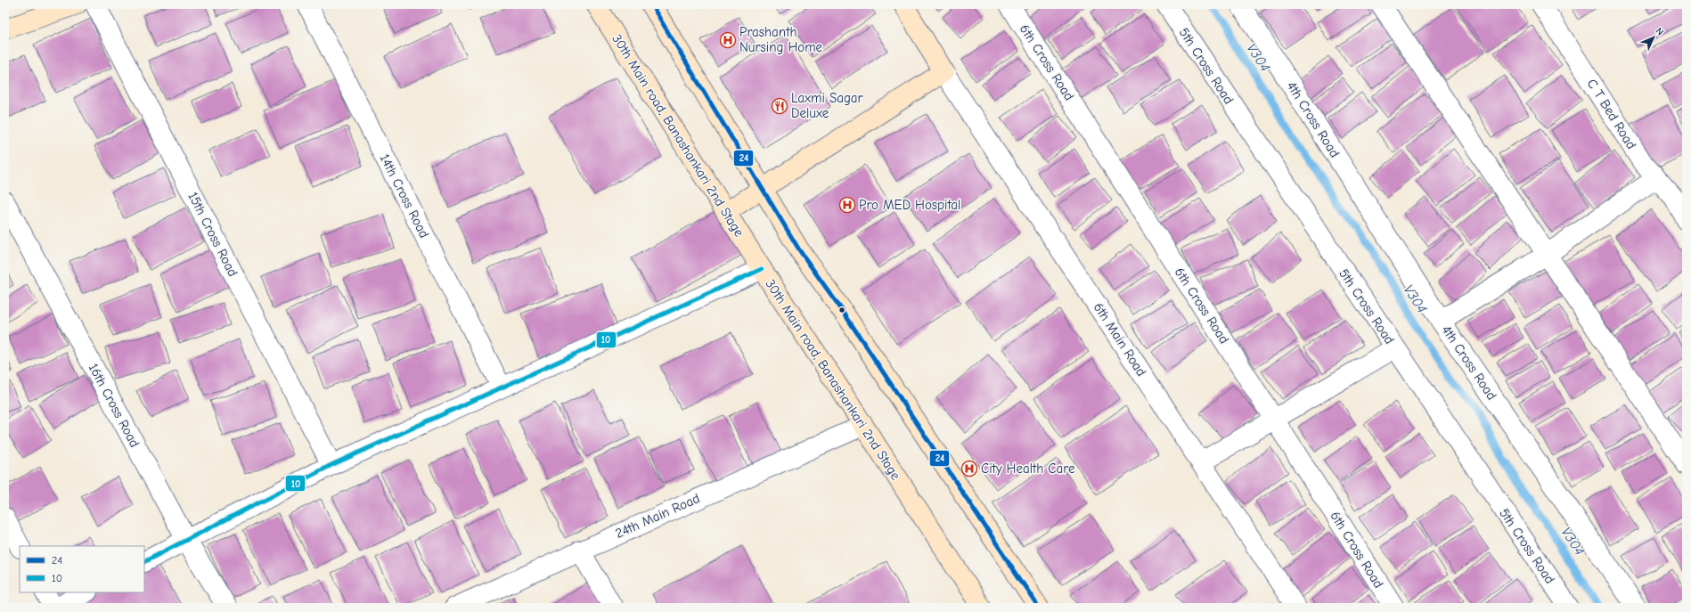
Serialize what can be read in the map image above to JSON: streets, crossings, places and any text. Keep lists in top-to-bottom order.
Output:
{
  "streets": {
    "main road": ["30th Main road, Banashankari 2nd Stage"],
    "street": [
      "6th Cross Road",
      "5th Cross Road",
      "C T Bed Road",
      "4th Cross Road",
      "14th Cross Road",
      "15th Cross Road",
      "6th Main Road",
      "16th Cross Road",
      "24th Main Road"
    ]
  },
  "crossings": [
    ["30th Main road, Banashankari 2nd Stage", "24th Main Road"]
  ],
  "water": ["V304"],
  "places": {
    "hospital": ["Prashanth Nursing Home", "Pro MED Hospital", "City Health Care"],
    "restaurant": ["Laxmi Sagar Deluxe"]
  },
  "lines": ["transit line 24", "transit line 10"],
  "legend": ["24", "10"],
  "north": "top right"
}
